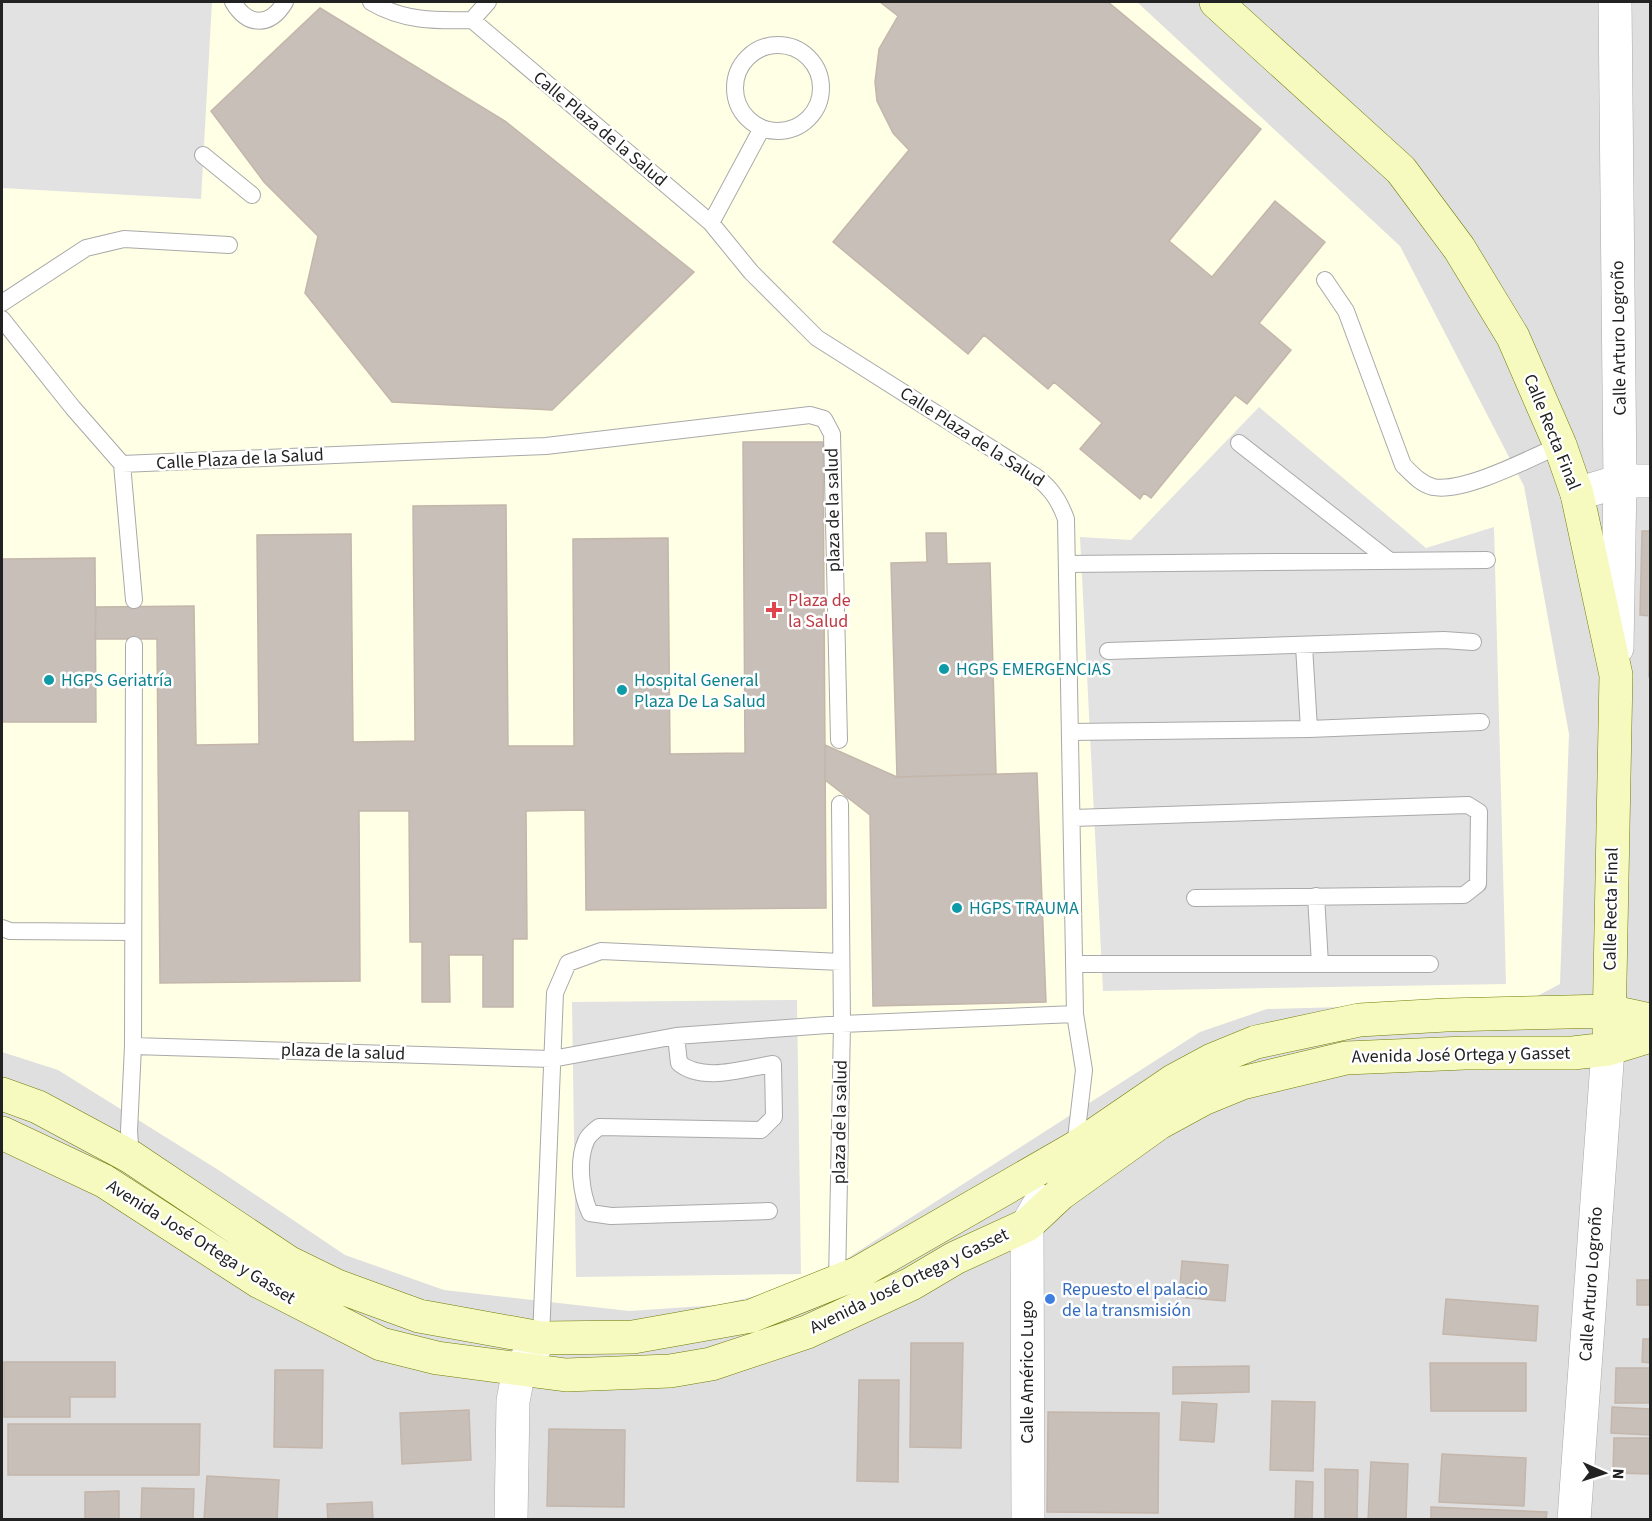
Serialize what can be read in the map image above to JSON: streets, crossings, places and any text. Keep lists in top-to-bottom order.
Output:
{
  "streets": {
    "main road": ["Calle Recta Final", "Avenida José Ortega y Gasset"],
    "street": ["Calle Arturo Logroño", "Calle Américo Lugo"],
    "lane": ["Calle Plaza de la Salud", "plaza de la salud"]
  },
  "crossings": [
    ["Calle Plaza de la Salud", "plaza de la salud"],
    ["Calle Plaza de la Salud", "Avenida José Ortega y Gasset"],
    ["Calle Arturo Logroño", "Calle Recta Final"],
    ["Calle Arturo Logroño", "Avenida José Ortega y Gasset"],
    ["Calle Recta Final", "Avenida José Ortega y Gasset"],
    ["plaza de la salud", "Avenida José Ortega y Gasset"],
    ["Avenida José Ortega y Gasset", "Calle Américo Lugo"]
  ],
  "places": {
    "health": ["Plaza de la Salud"],
    "other": [
      "HGPS EMERGENCIAS",
      "HGPS Geriatría",
      "Hospital General Plaza De La Salud",
      "HGPS TRAUMA",
      "Repuesto el palacio de la transmisión"
    ]
  },
  "north": "right"
}
